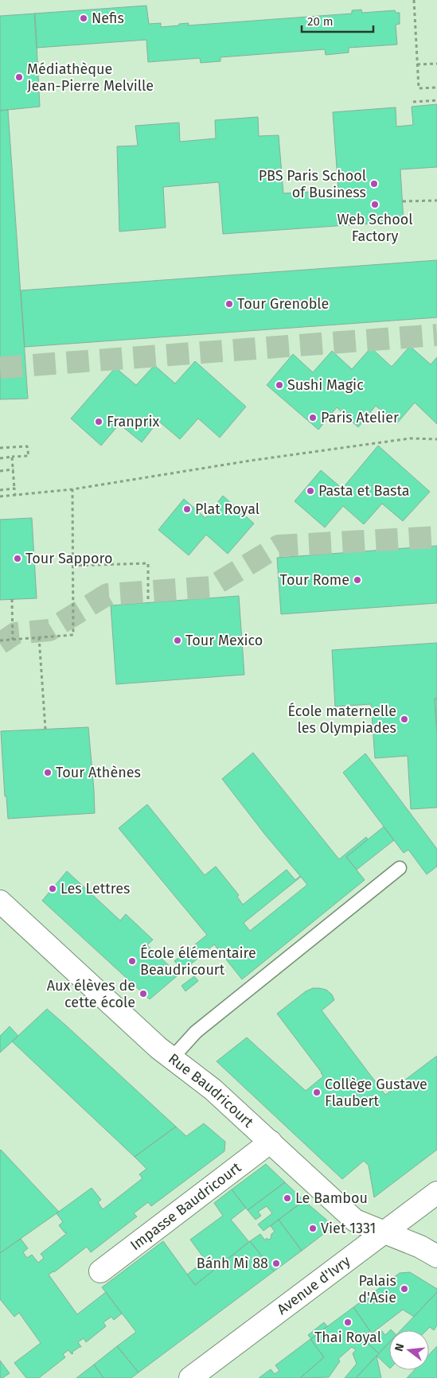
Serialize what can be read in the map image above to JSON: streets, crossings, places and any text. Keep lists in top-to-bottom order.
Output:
{
  "streets": {
    "street": ["Rue Baudricourt", "Impasse Baudricourt", "Avenue d'Ivry"]
  },
  "crossings": [
    ["Rue Baudricourt", "Impasse Baudricourt"],
    ["Rue Baudricourt", "Avenue d'Ivry"]
  ],
  "places": [
    "Nefis",
    "Médiathèque Jean-Pierre Melville",
    "PBS Paris School of Business",
    "Web School Factory",
    "Tour Grenoble",
    "Sushi Magic",
    "Paris Atelier",
    "Franprix",
    "Pasta et Basta",
    "Plat Royal",
    "Tour Sapporo",
    "Tour Rome",
    "Tour Mexico",
    "École maternelle les Olympiades",
    "Tour Athènes",
    "Les Lettres",
    "École élémentaire Beaudricourt",
    "Aux élèves de cette école",
    "Collège Gustave Flaubert",
    "Le Bambou",
    "Viet 1331",
    "Bánh Mì 88",
    "Palais d'Asie",
    "Thai Royal"
  ],
  "scale_bar": "20 m",
  "north": "left"
}
